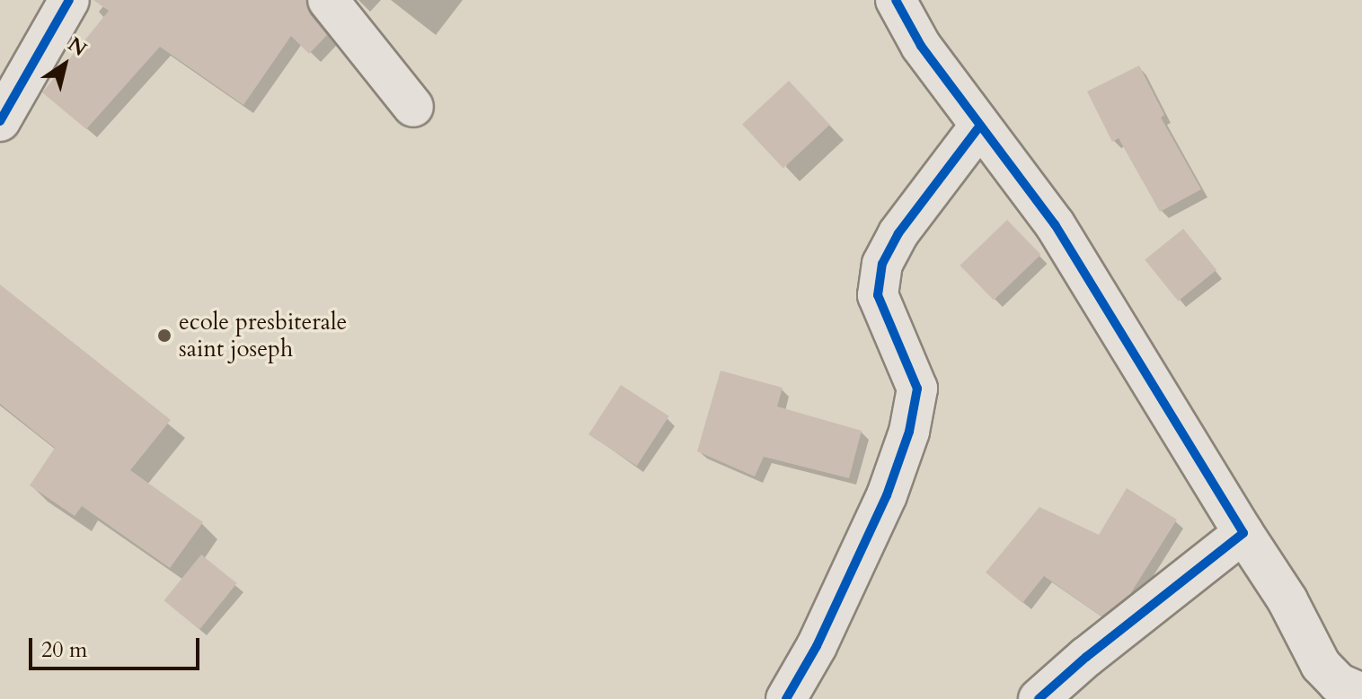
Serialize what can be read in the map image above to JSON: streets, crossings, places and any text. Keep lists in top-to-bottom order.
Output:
{
  "places": ["ecole presbiterale saint joseph"],
  "scale_bar": "20 m",
  "north": "top right"
}
